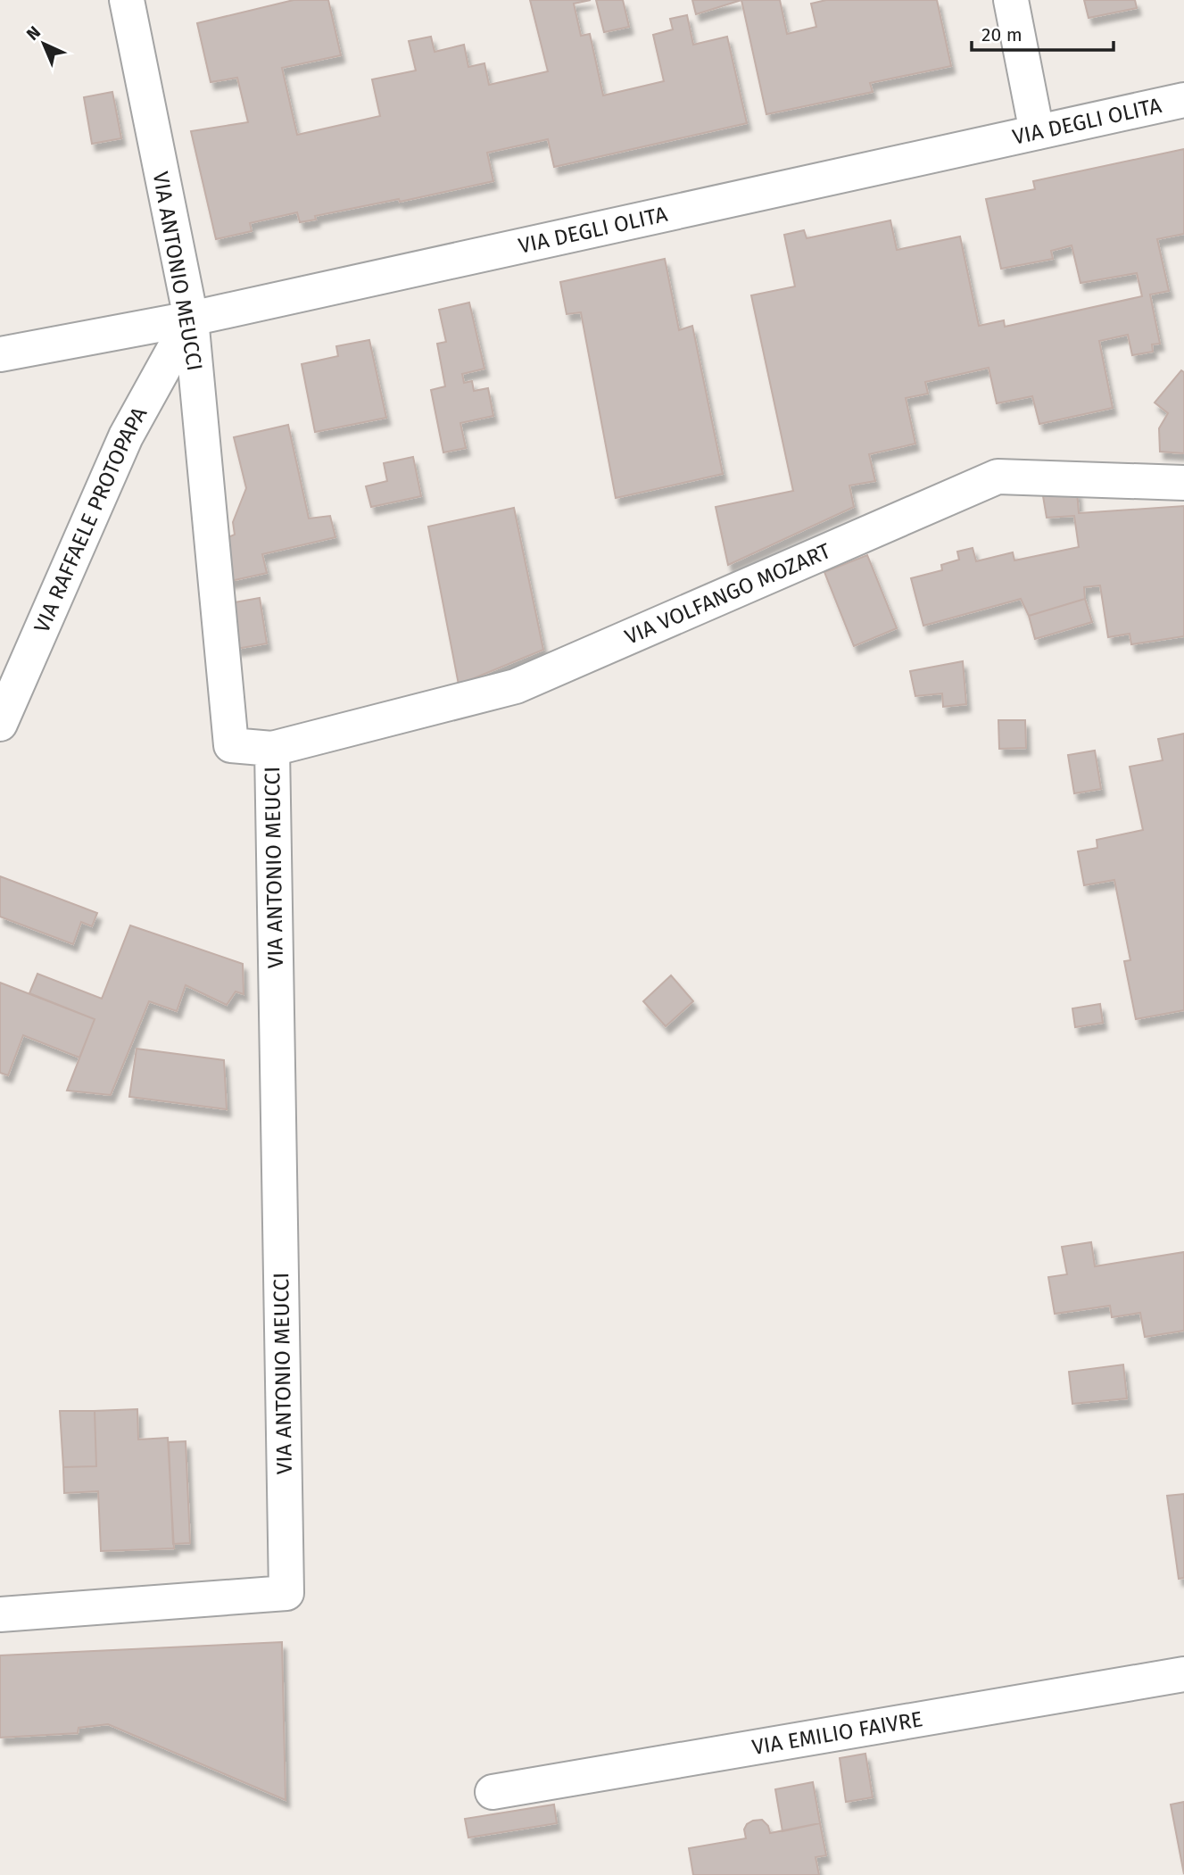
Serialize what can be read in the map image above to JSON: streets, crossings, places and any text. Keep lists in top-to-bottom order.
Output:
{
  "streets": {
    "street": [
      "VIA DEGLI OLITA",
      "VIA ANTONIO MEUCCI",
      "VIA RAFFAELE PROTOPAPA",
      "VIA VOLFANGO MOZART",
      "VIA EMILIO FAIVRE"
    ]
  },
  "crossings": [
    ["VIA DEGLI OLITA", "VIA ANTONIO MEUCCI"],
    ["VIA DEGLI OLITA", "VIA RAFFAELE PROTOPAPA"],
    ["VIA ANTONIO MEUCCI", "VIA RAFFAELE PROTOPAPA"],
    ["VIA ANTONIO MEUCCI", "VIA VOLFANGO MOZART"]
  ],
  "scale_bar": "20 m",
  "north": "top left"
}
